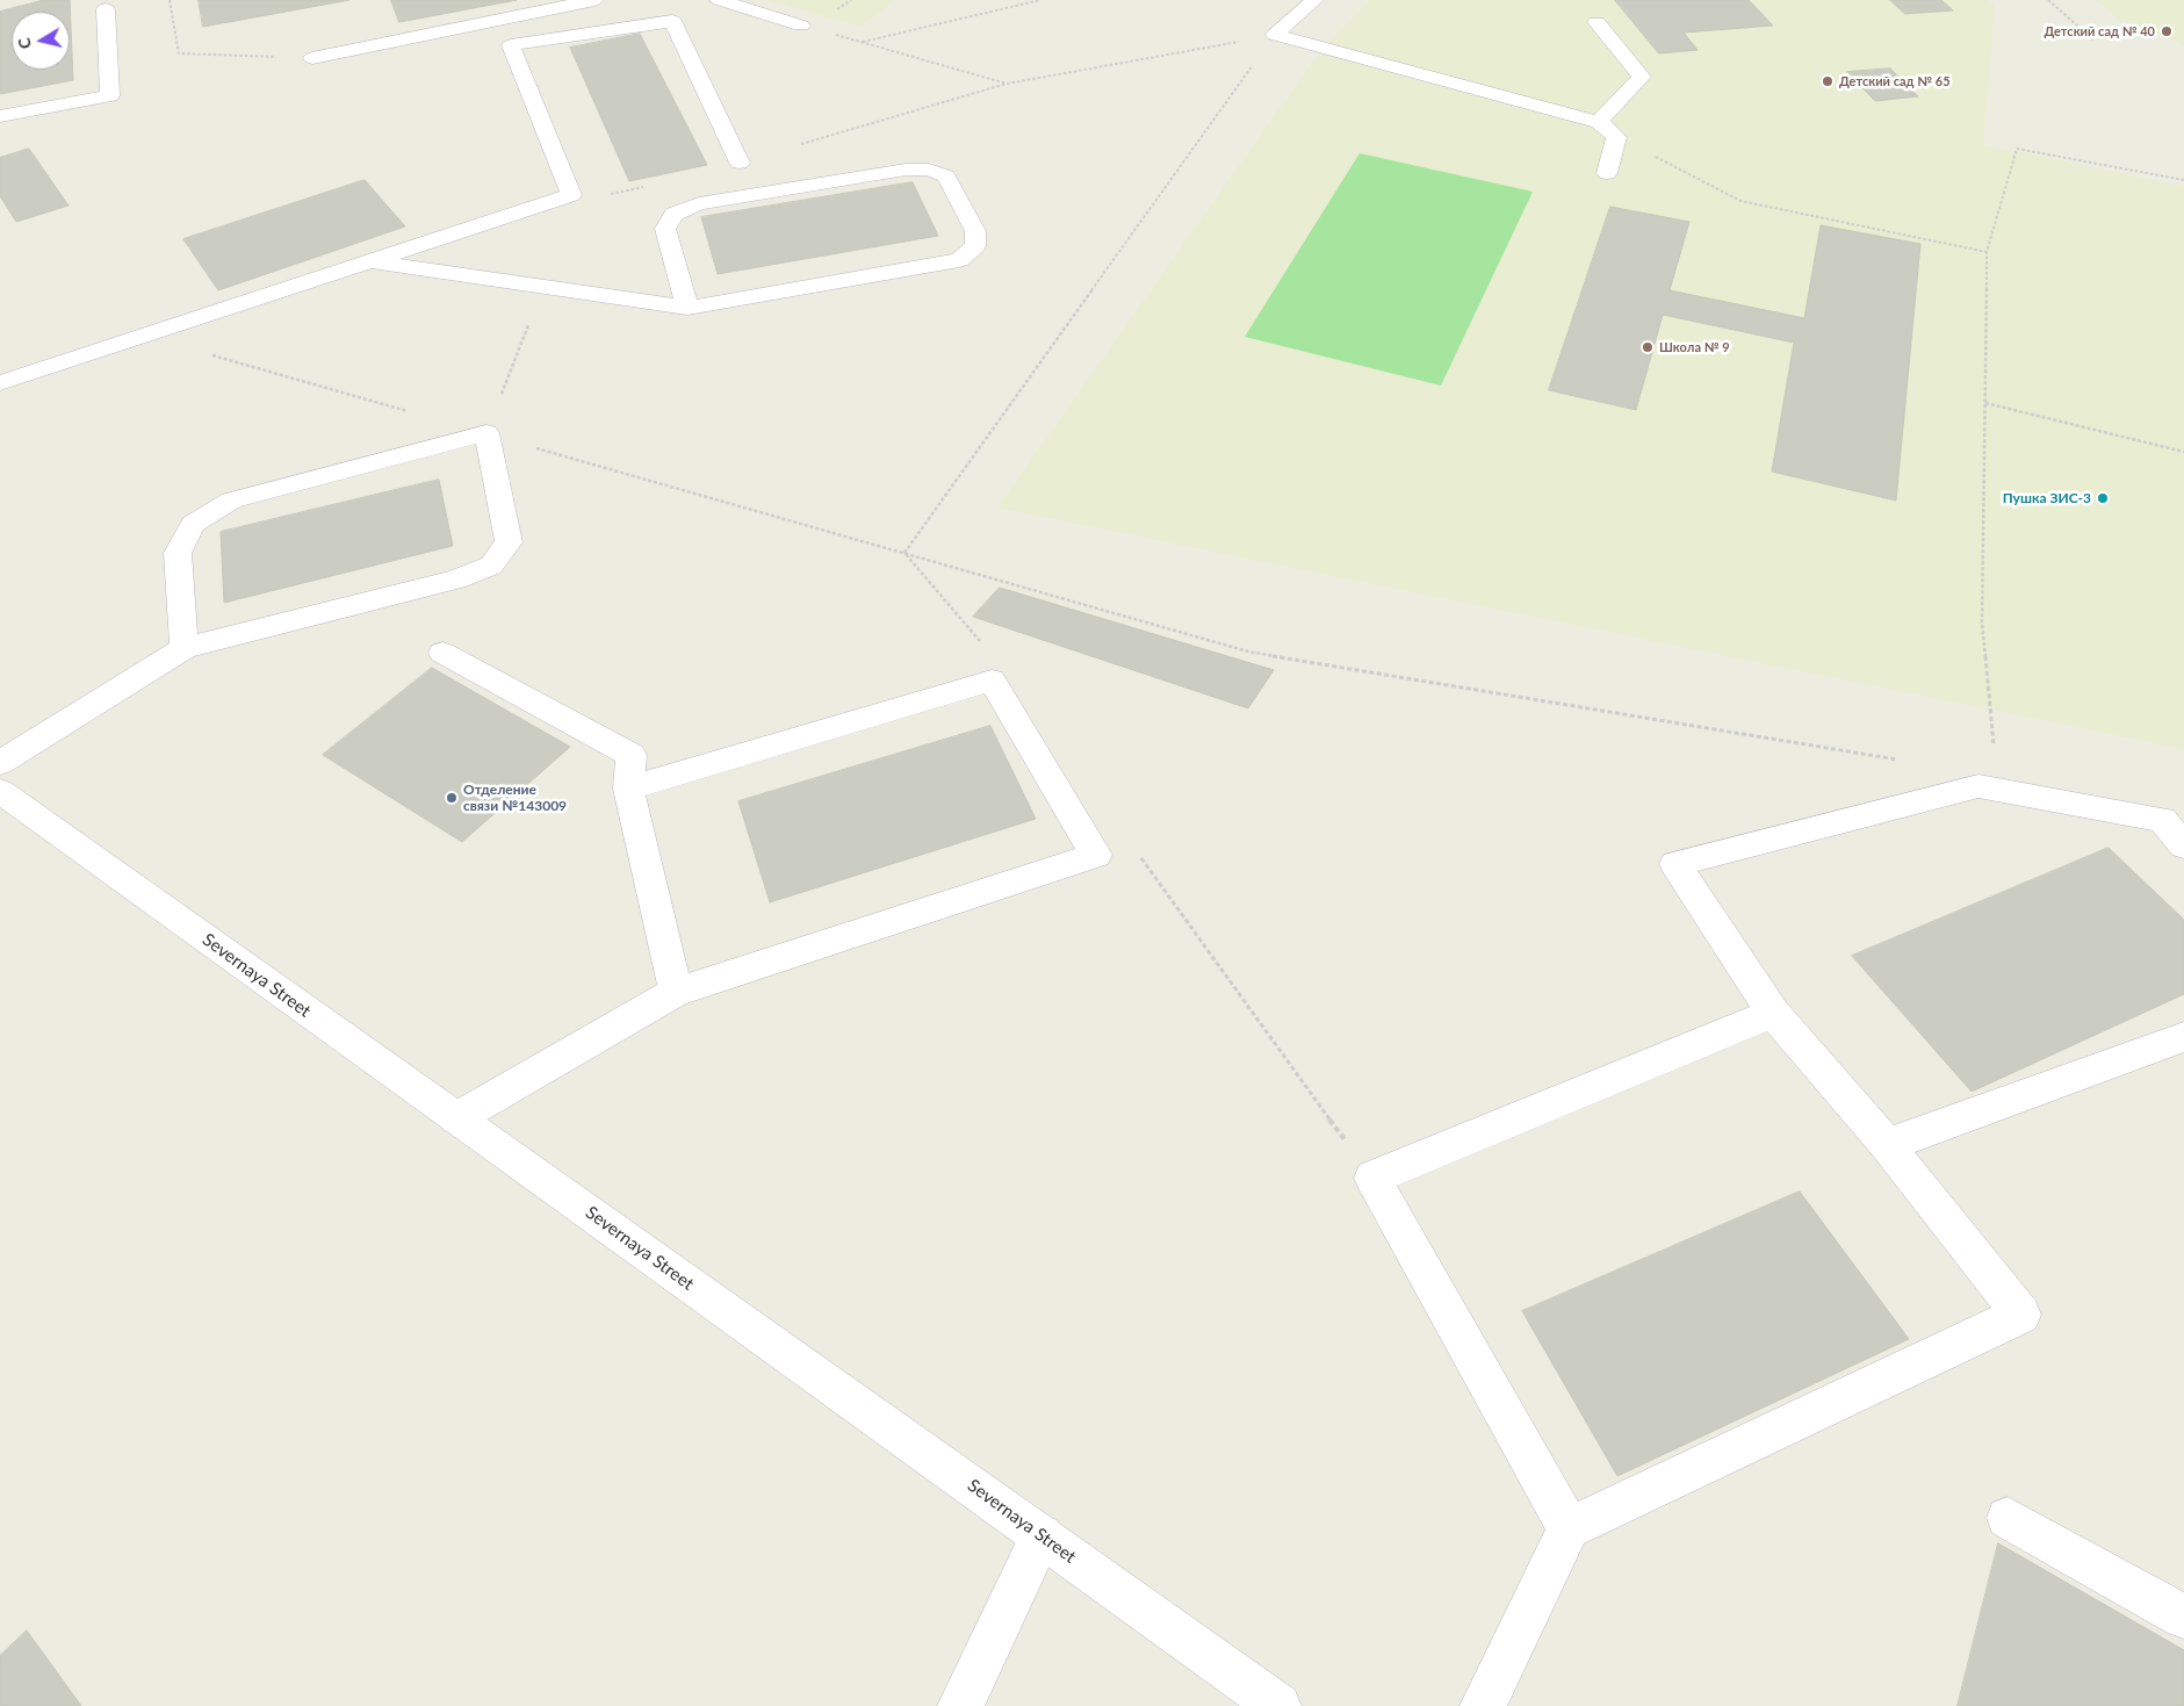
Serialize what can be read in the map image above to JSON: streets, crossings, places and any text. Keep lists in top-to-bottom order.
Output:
{
  "streets": {
    "street": ["Severnaya Street"]
  },
  "places": [
    "Детский сад № 40",
    "Детский сад № 65",
    "Школа № 9",
    "Пушка ЗИС-3",
    "Отделение связи №143009"
  ],
  "north": "left"
}
